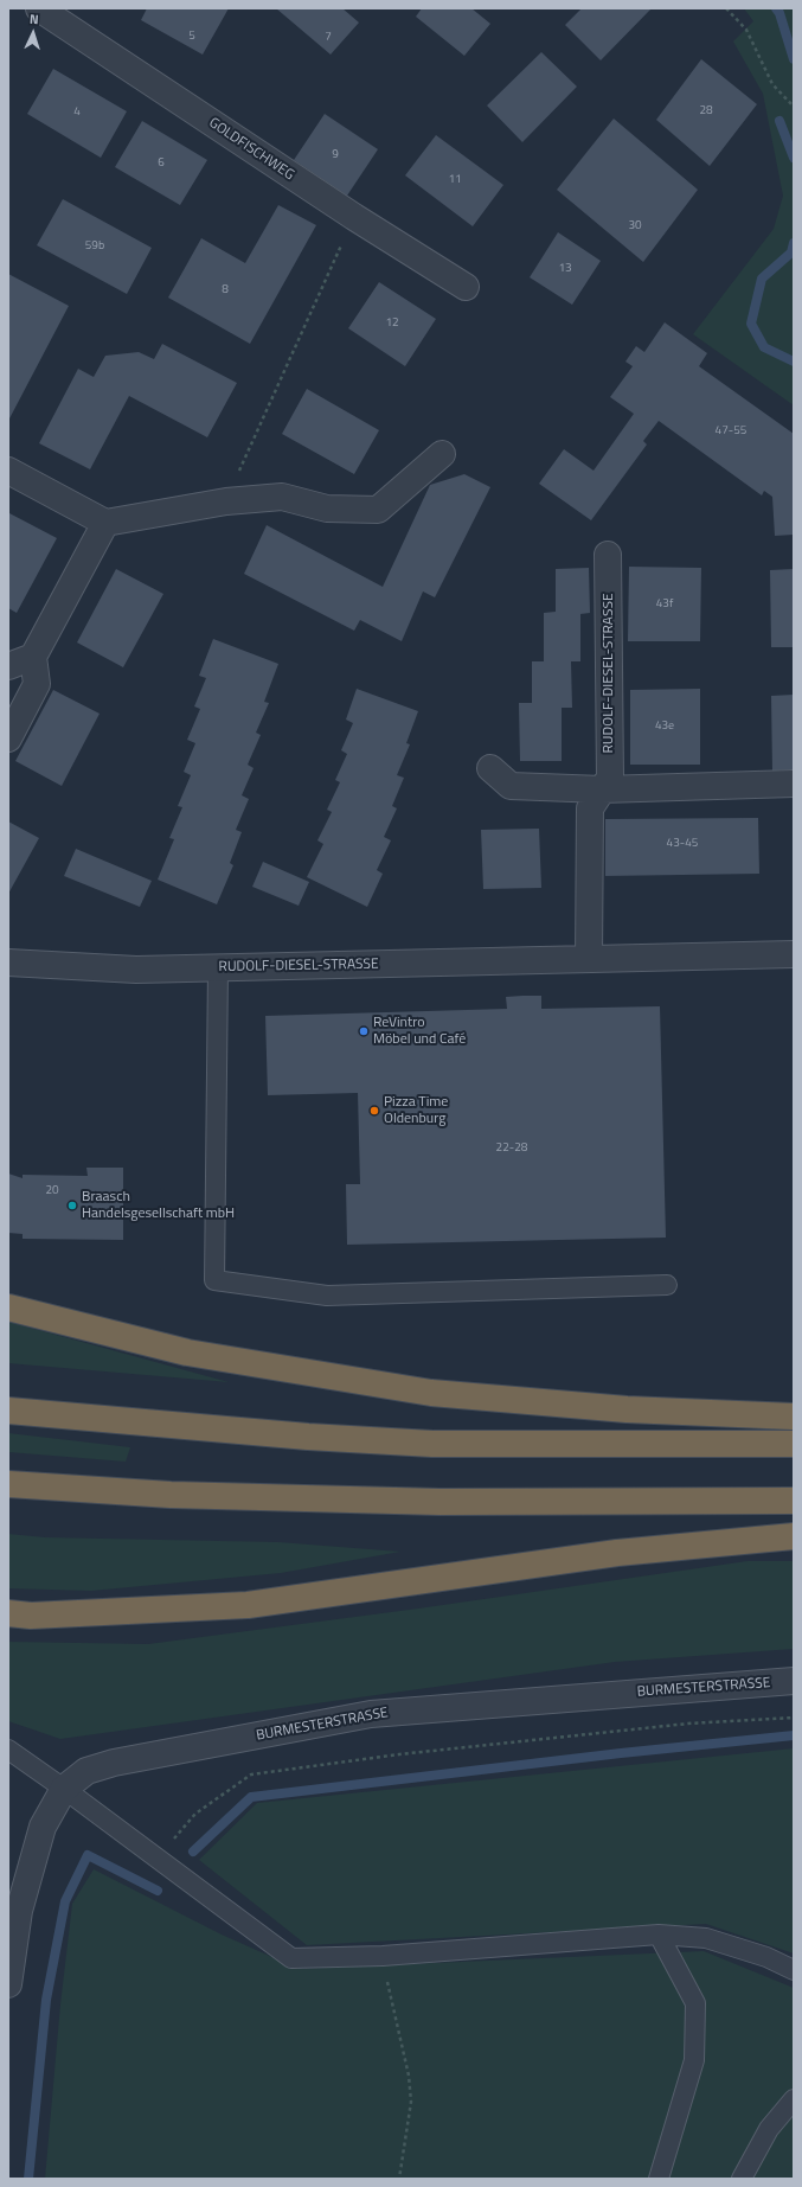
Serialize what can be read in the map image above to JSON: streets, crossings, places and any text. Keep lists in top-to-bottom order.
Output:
{
  "streets": {
    "street": ["GOLDFISCHWEG", "RUDOLF-DIESEL-STRASSE", "BURMESTERSTRASSE"]
  },
  "places": ["ReVintro Möbel und Café", "Pizza Time Oldenburg", "Braasch Handelsgesellschaft mbH"],
  "house_numbers": [
    "5",
    "7",
    "28",
    "4",
    "9",
    "6",
    "11",
    "30",
    "59b",
    "13",
    "8",
    "12",
    "47-55",
    "43f",
    "43e",
    "43-45",
    "22-28",
    "20"
  ],
  "north": "top"
}
